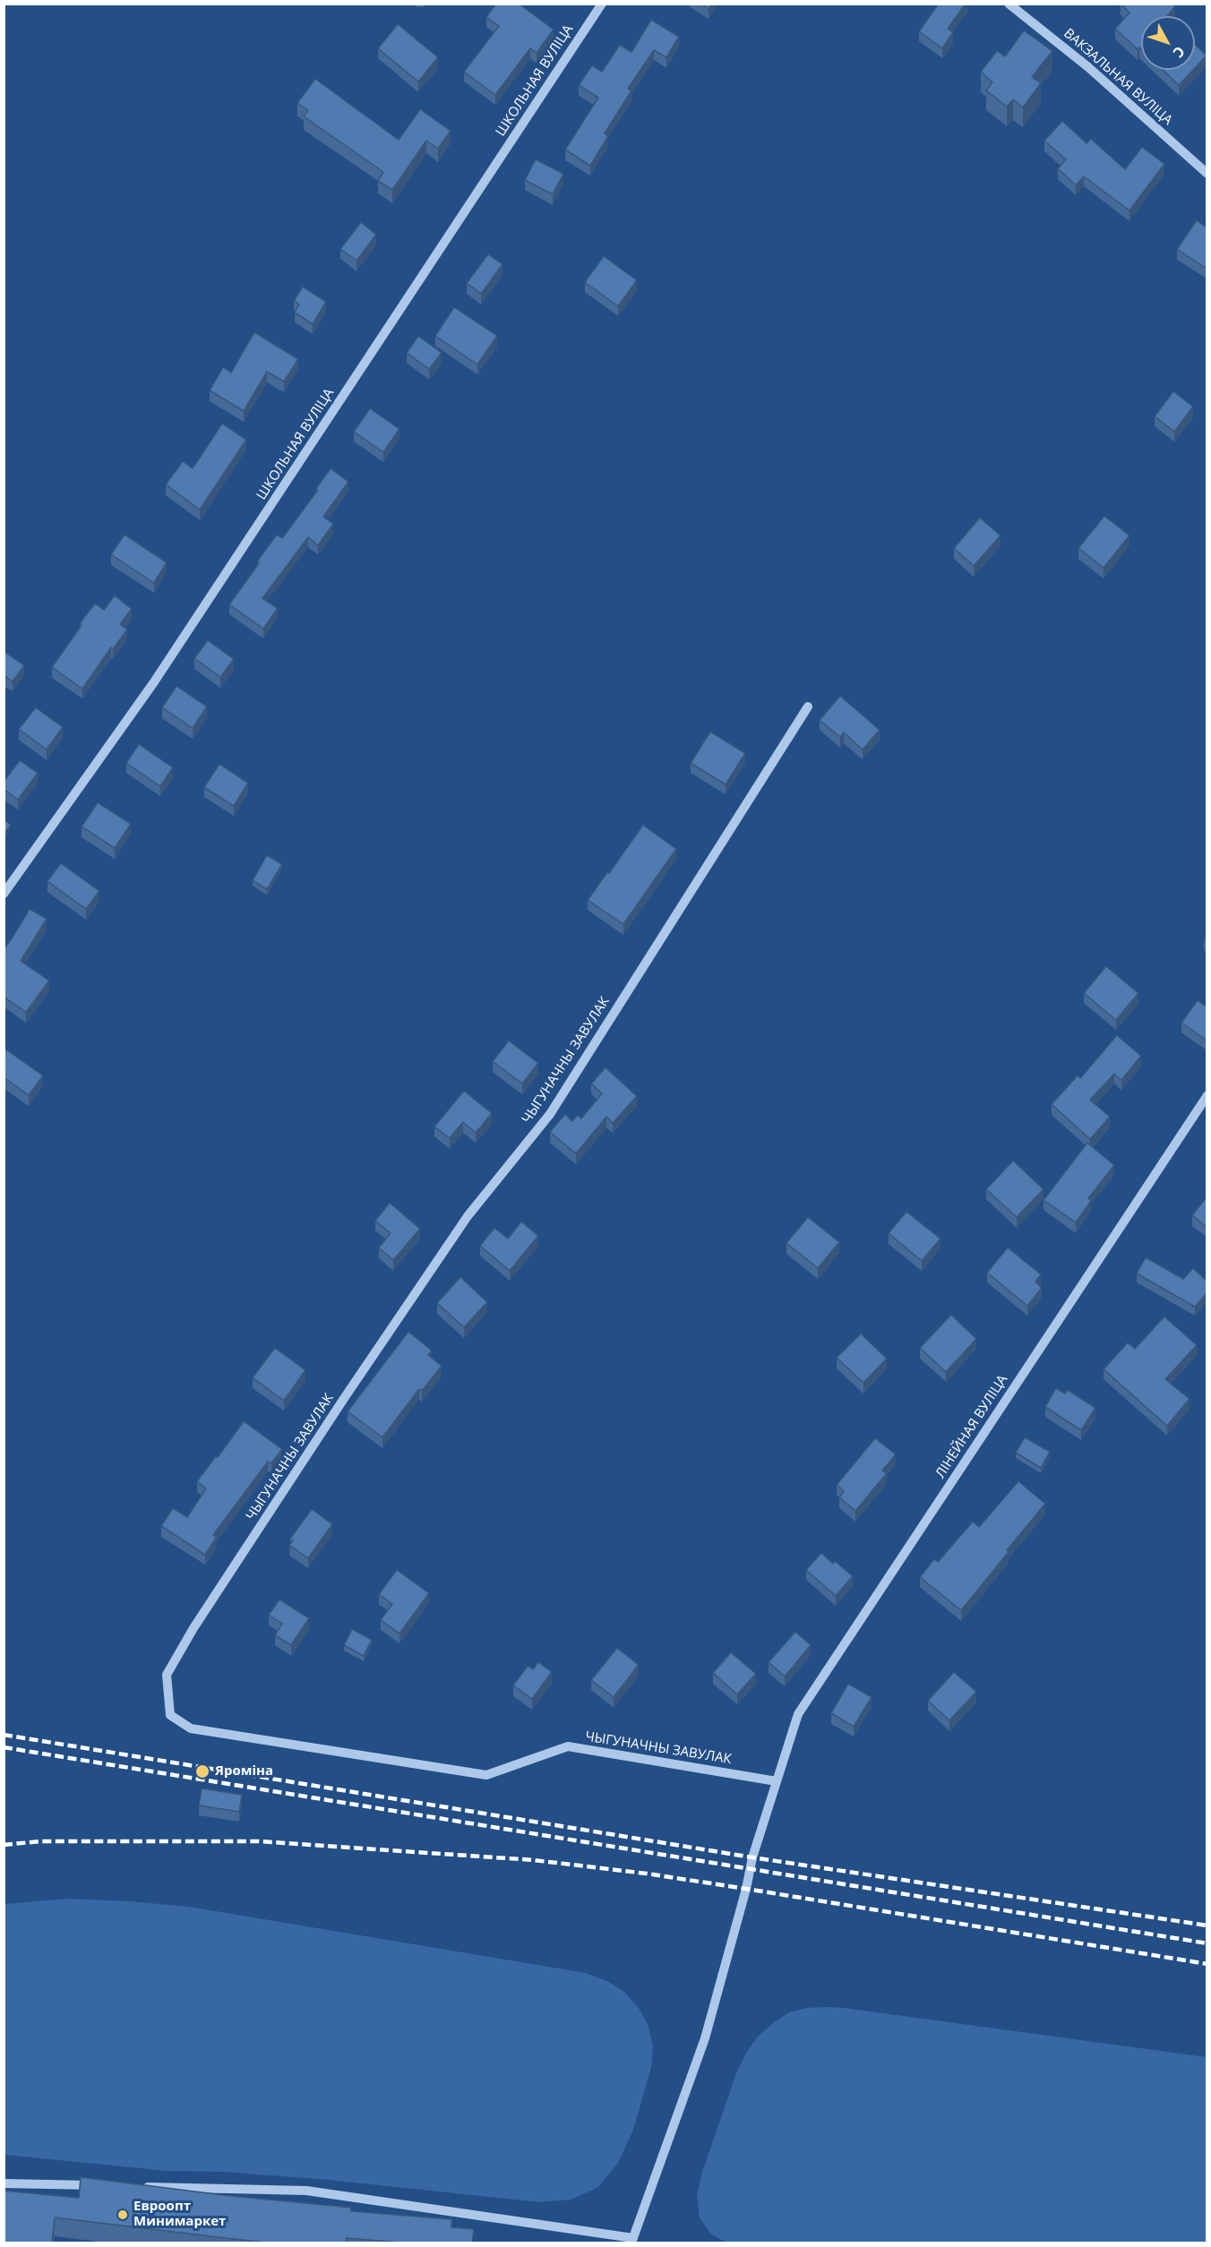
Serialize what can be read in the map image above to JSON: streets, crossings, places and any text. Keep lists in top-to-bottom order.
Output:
{
  "streets": {
    "street": [
      "ВАКЗАЛЬНАЯ ВУЛІЦА",
      "ШКОЛЬНАЯ ВУЛІЦА",
      "ЧЫГУНАЧНЫ ЗАВУЛАК",
      "ЛІНЕЙНАЯ ВУЛІЦА"
    ]
  },
  "crossings": [
    ["ЧЫГУНАЧНЫ ЗАВУЛАК", "ЛІНЕЙНАЯ ВУЛІЦА"]
  ],
  "places": ["Яроміна", "Евроопт Минимаркет"],
  "north": "bottom right"
}
